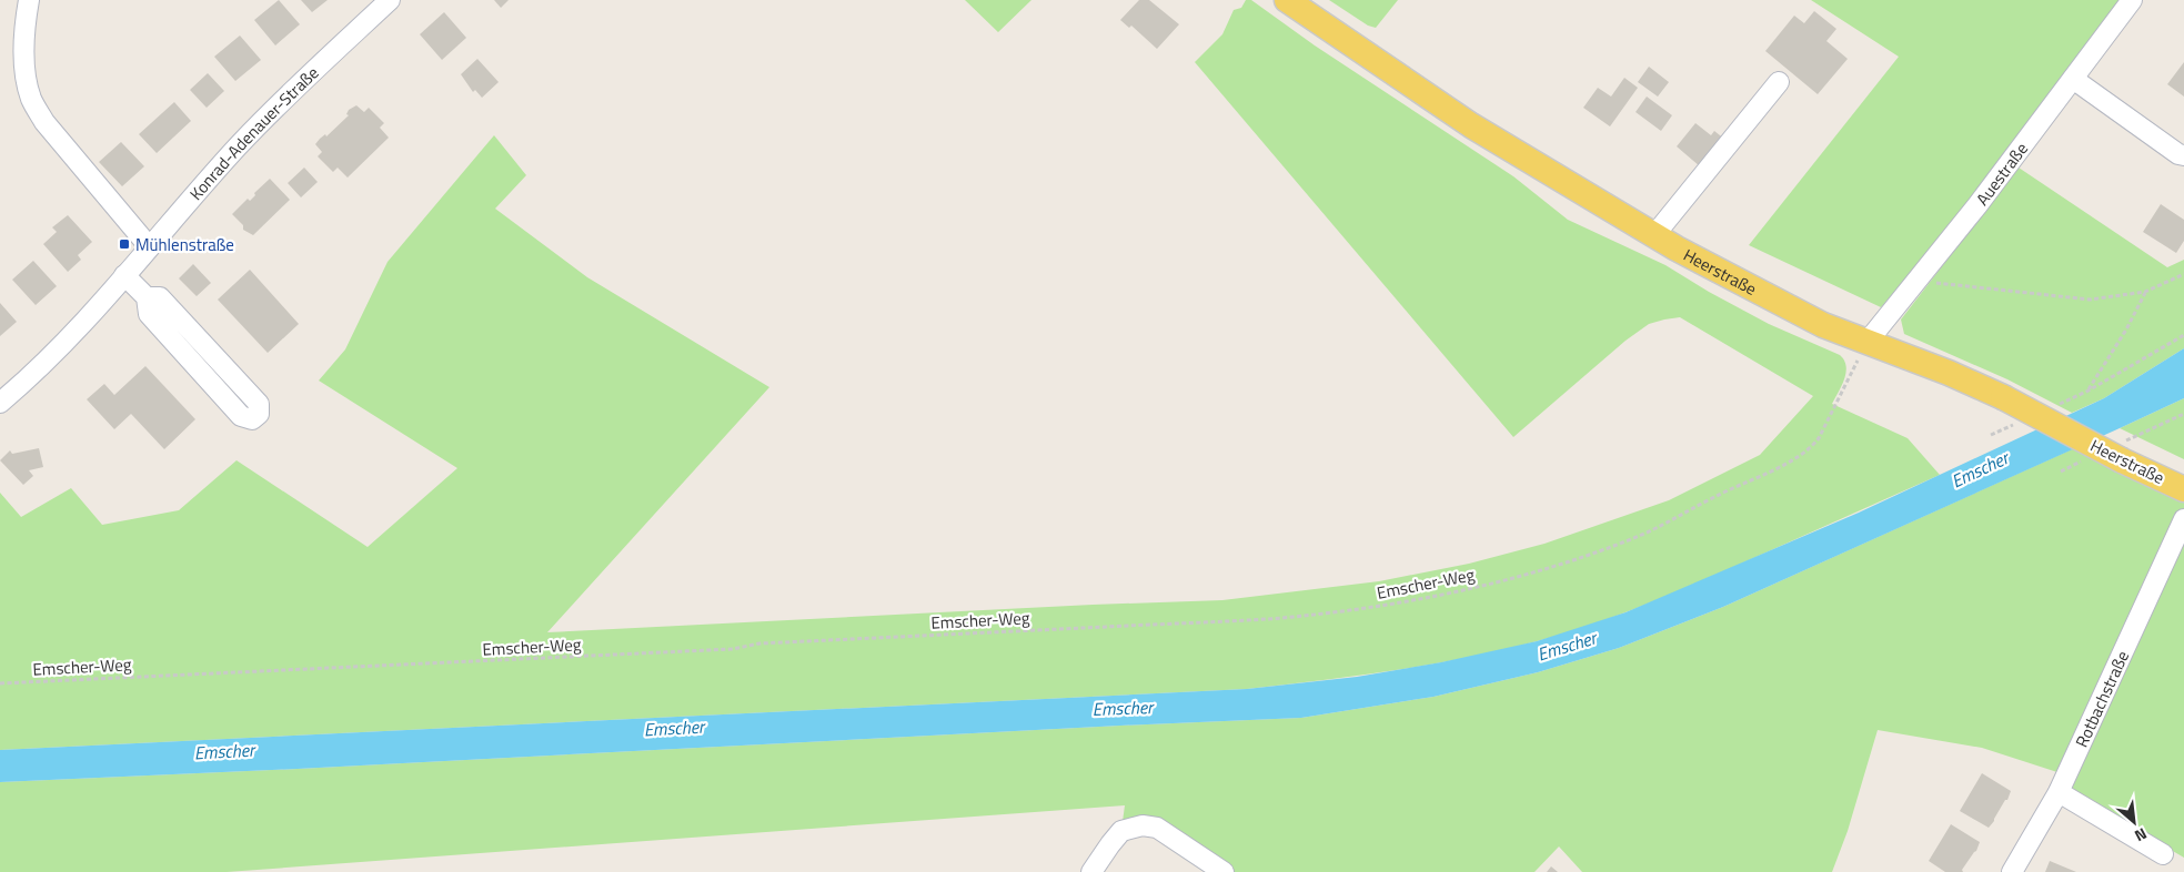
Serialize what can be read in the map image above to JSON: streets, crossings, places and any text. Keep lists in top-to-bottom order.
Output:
{
  "streets": {
    "main road": ["Heerstraße"],
    "street": ["Konrad-Adenauer-Straße", "Auestraße", "Rotbachstraße"],
    "path": ["Emscher-Weg"]
  },
  "crossings": [
    ["Auestraße", "Heerstraße"],
    ["Auestraße", "Emscher-Weg"],
    ["Heerstraße", "Emscher-Weg"]
  ],
  "water": ["Emscher"],
  "places": {
    "transit": ["Mühlenstraße"]
  },
  "north": "bottom right"
}
